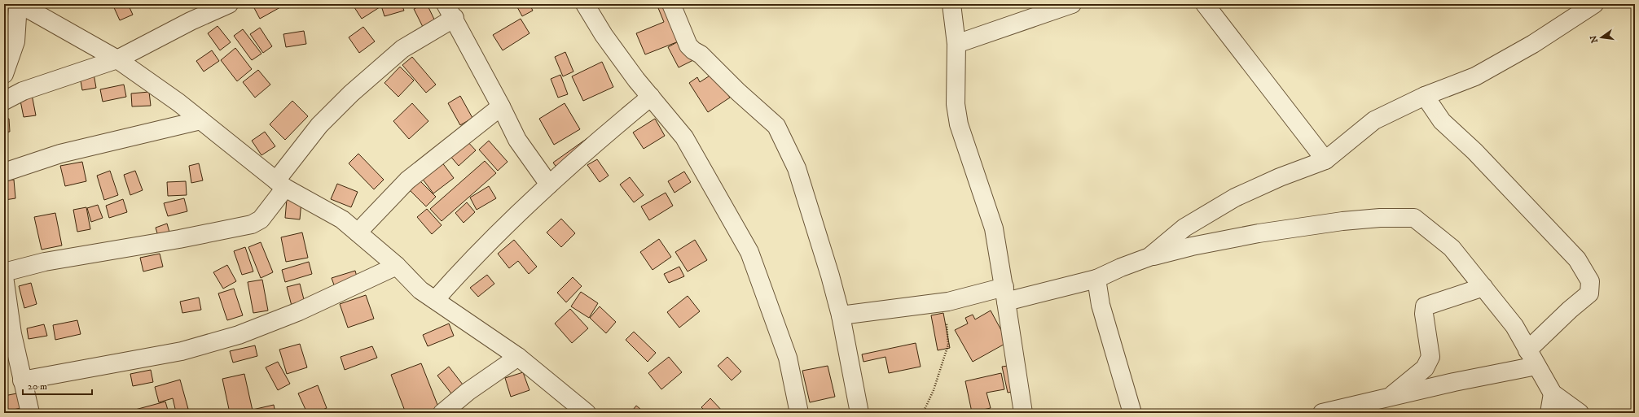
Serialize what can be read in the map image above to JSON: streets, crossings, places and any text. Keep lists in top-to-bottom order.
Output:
{
  "scale_bar": "20 m",
  "north": "left"
}
